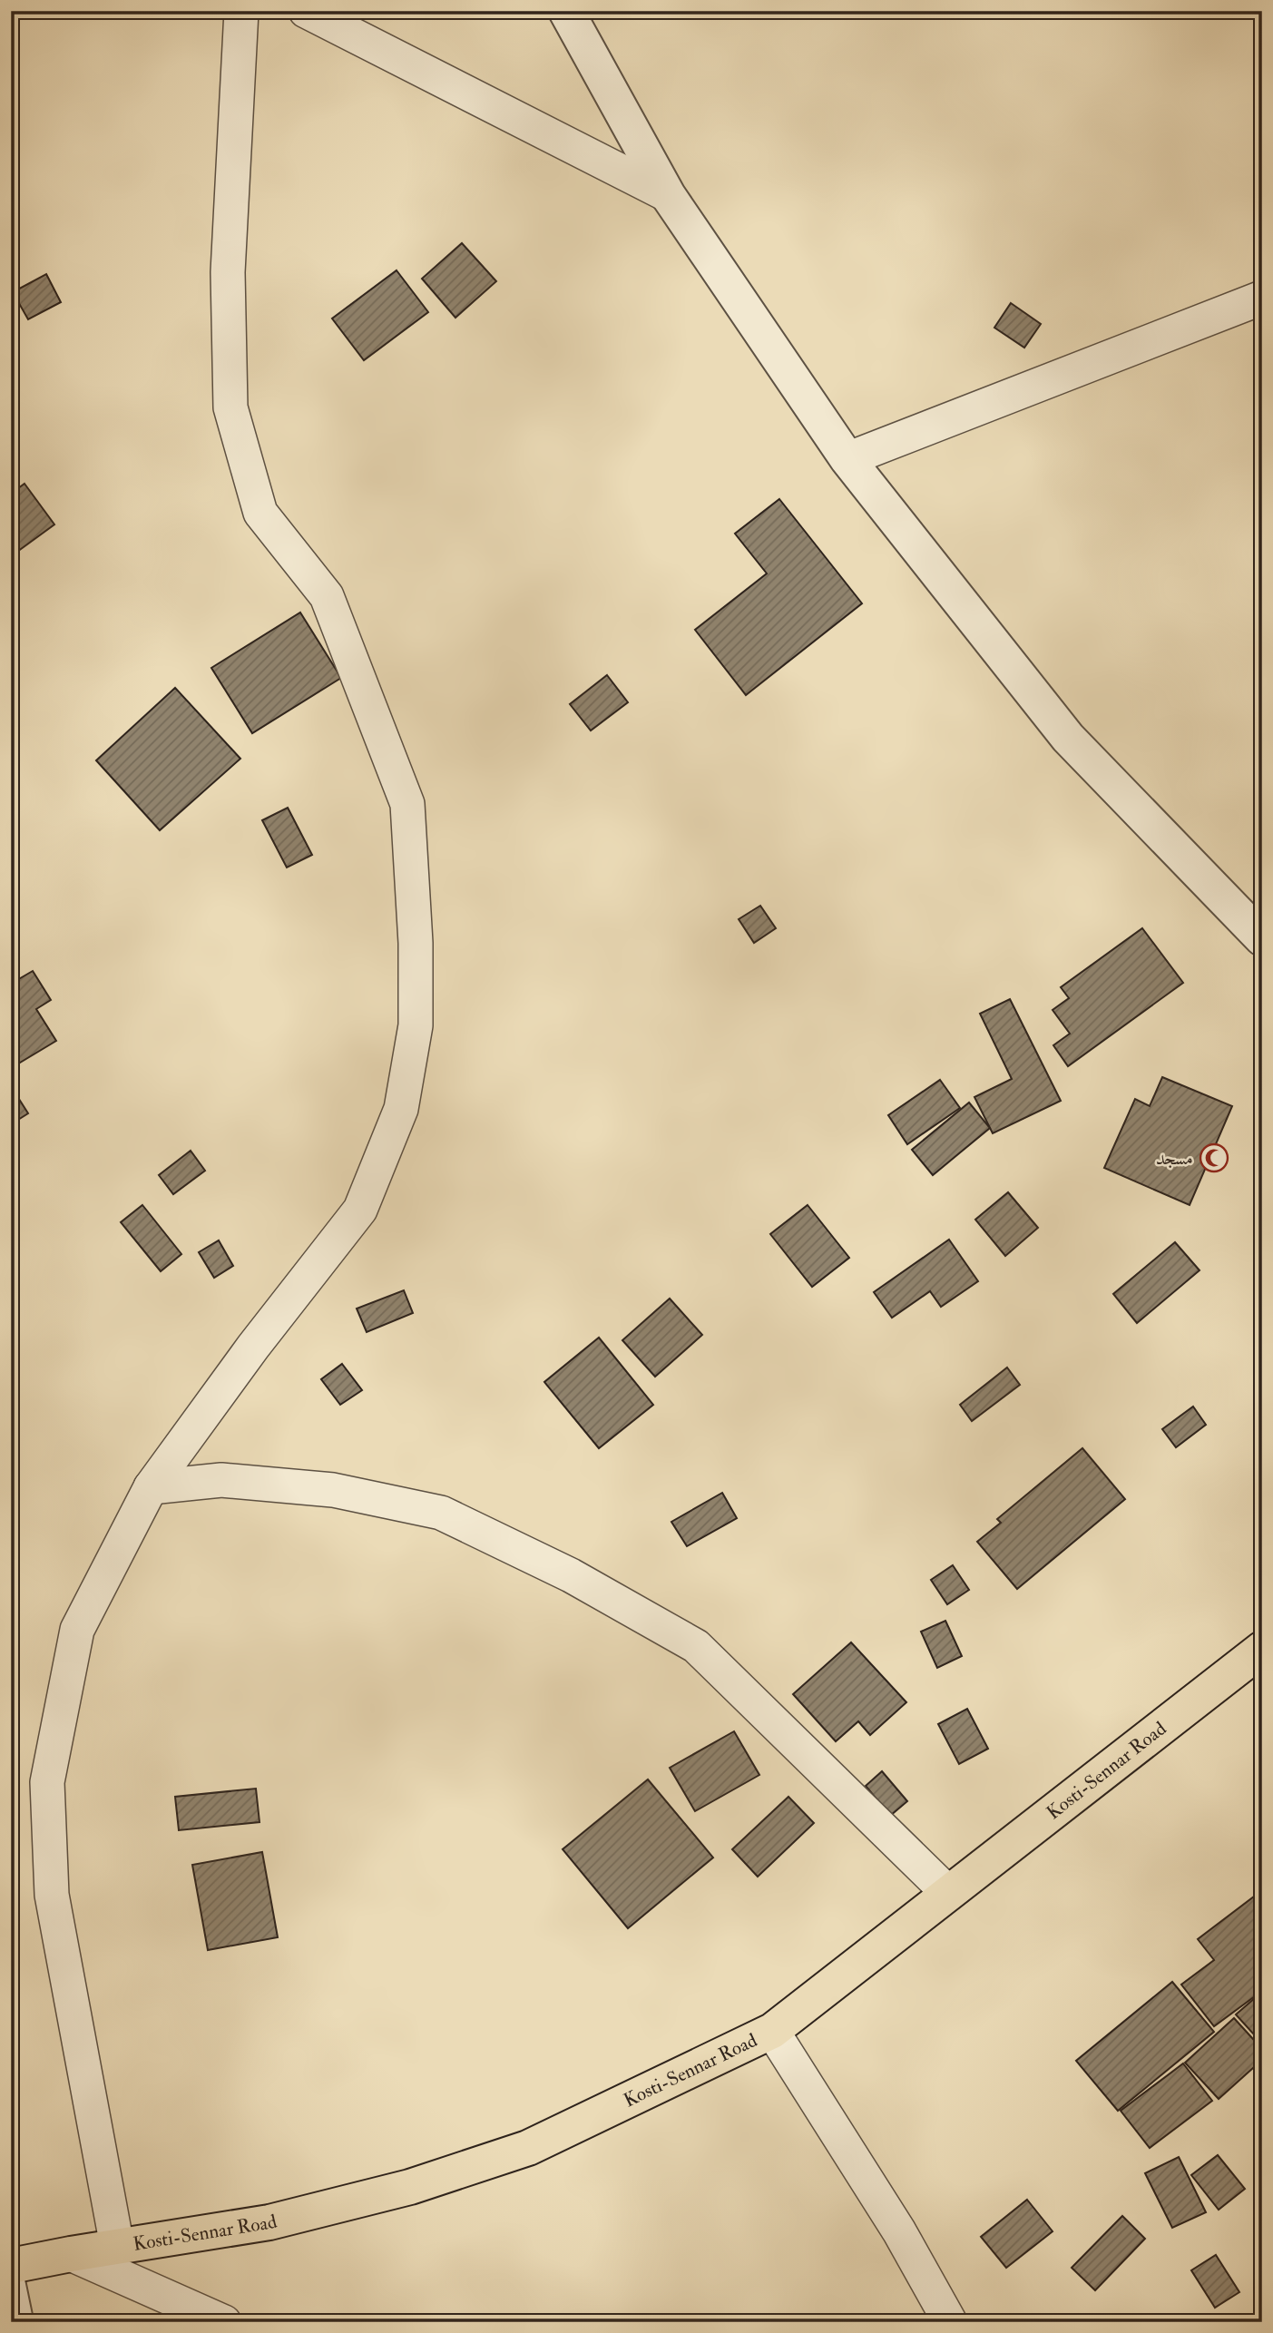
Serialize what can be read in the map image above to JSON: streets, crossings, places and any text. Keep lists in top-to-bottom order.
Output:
{
  "streets": {
    "highway": ["Kosti-Sennar Road"]
  },
  "places": {
    "mosque": ["مسجد"]
  }
}
